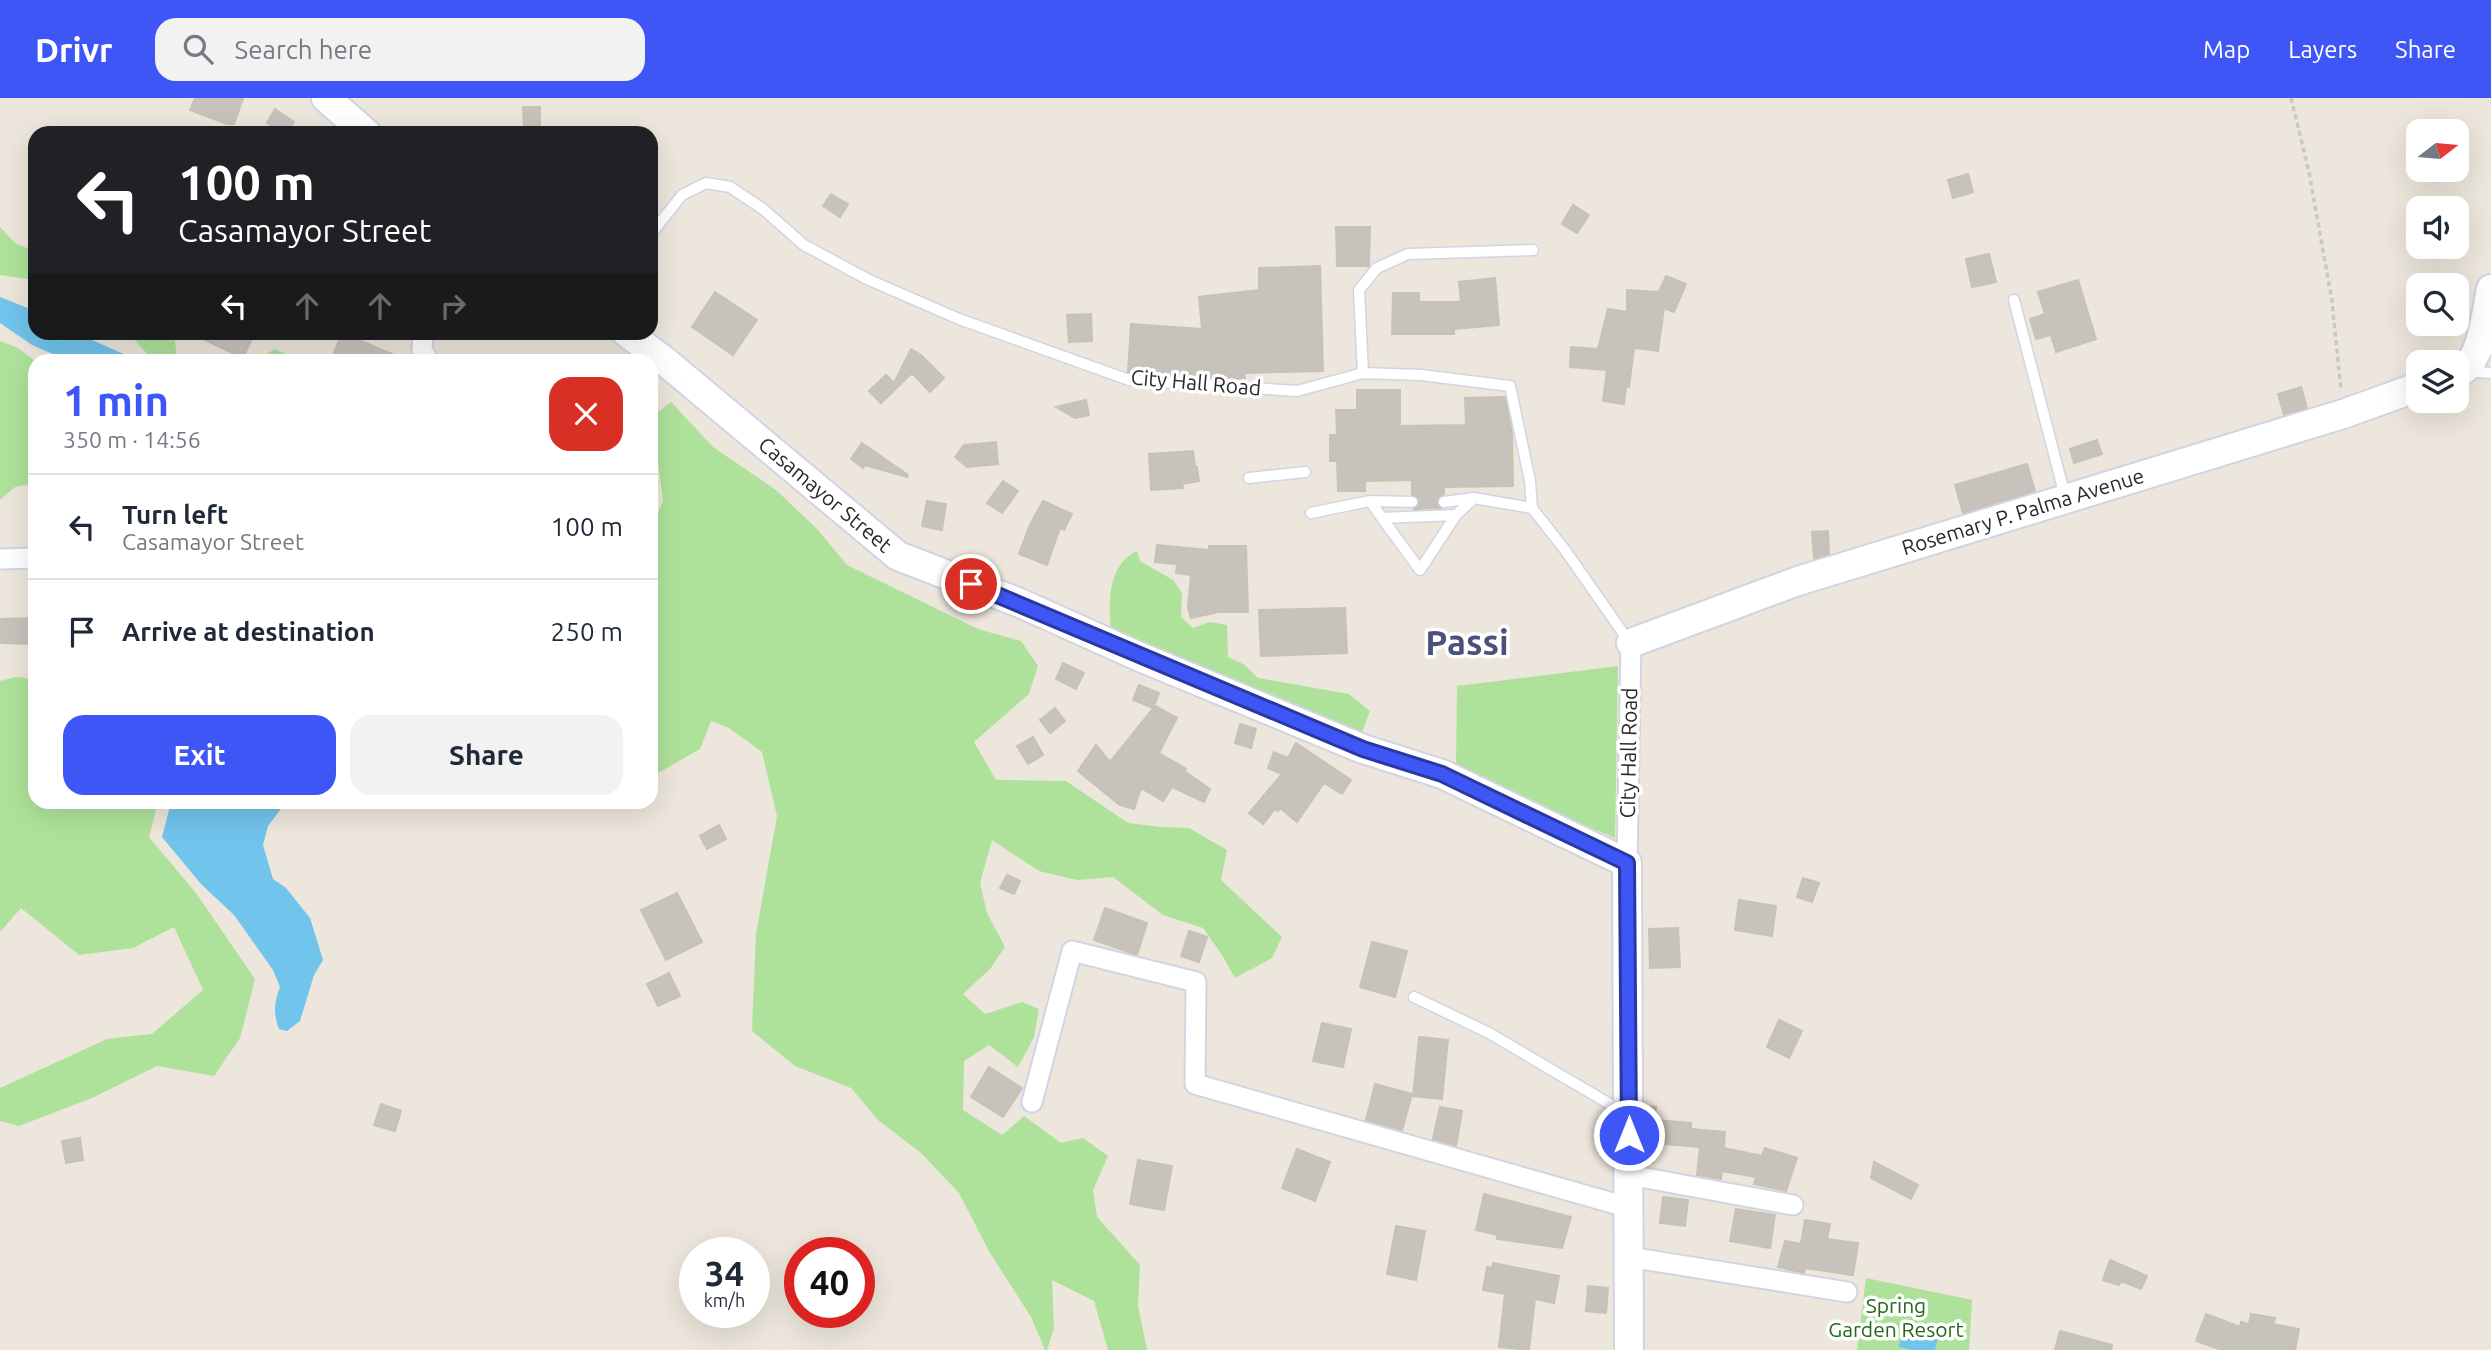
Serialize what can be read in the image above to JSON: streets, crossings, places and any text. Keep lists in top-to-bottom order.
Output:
{
  "streets": {
    "street": ["City Hall Road", "Casamayor Street", "Rosemary P. Palma Avenue"]
  },
  "crossings": [
    ["City Hall Road", "Casamayor Street"],
    ["City Hall Road", "Rosemary P. Palma Avenue"]
  ],
  "districts": ["Passi"],
  "parks": ["Spring Garden Resort"],
  "north": "right",
  "page": {
    "header": "Drivr",
    "search": "Search here",
    "nav": ["Map", "Layers", "Share"],
    "turn": ["100 m", "Casamayor Street"],
    "heading": ["1 min", "350 m · 14:56"],
    "list": [
      {
        "name": "Turn left",
        "note": "Casamayor Street",
        "value": "100 m"
      },
      {
        "name": "Arrive at destination",
        "value": "250 m"
      }
    ],
    "buttons": ["Exit", "Share"],
    "speed": "34 km/h",
    "limit": "40"
  }
}
